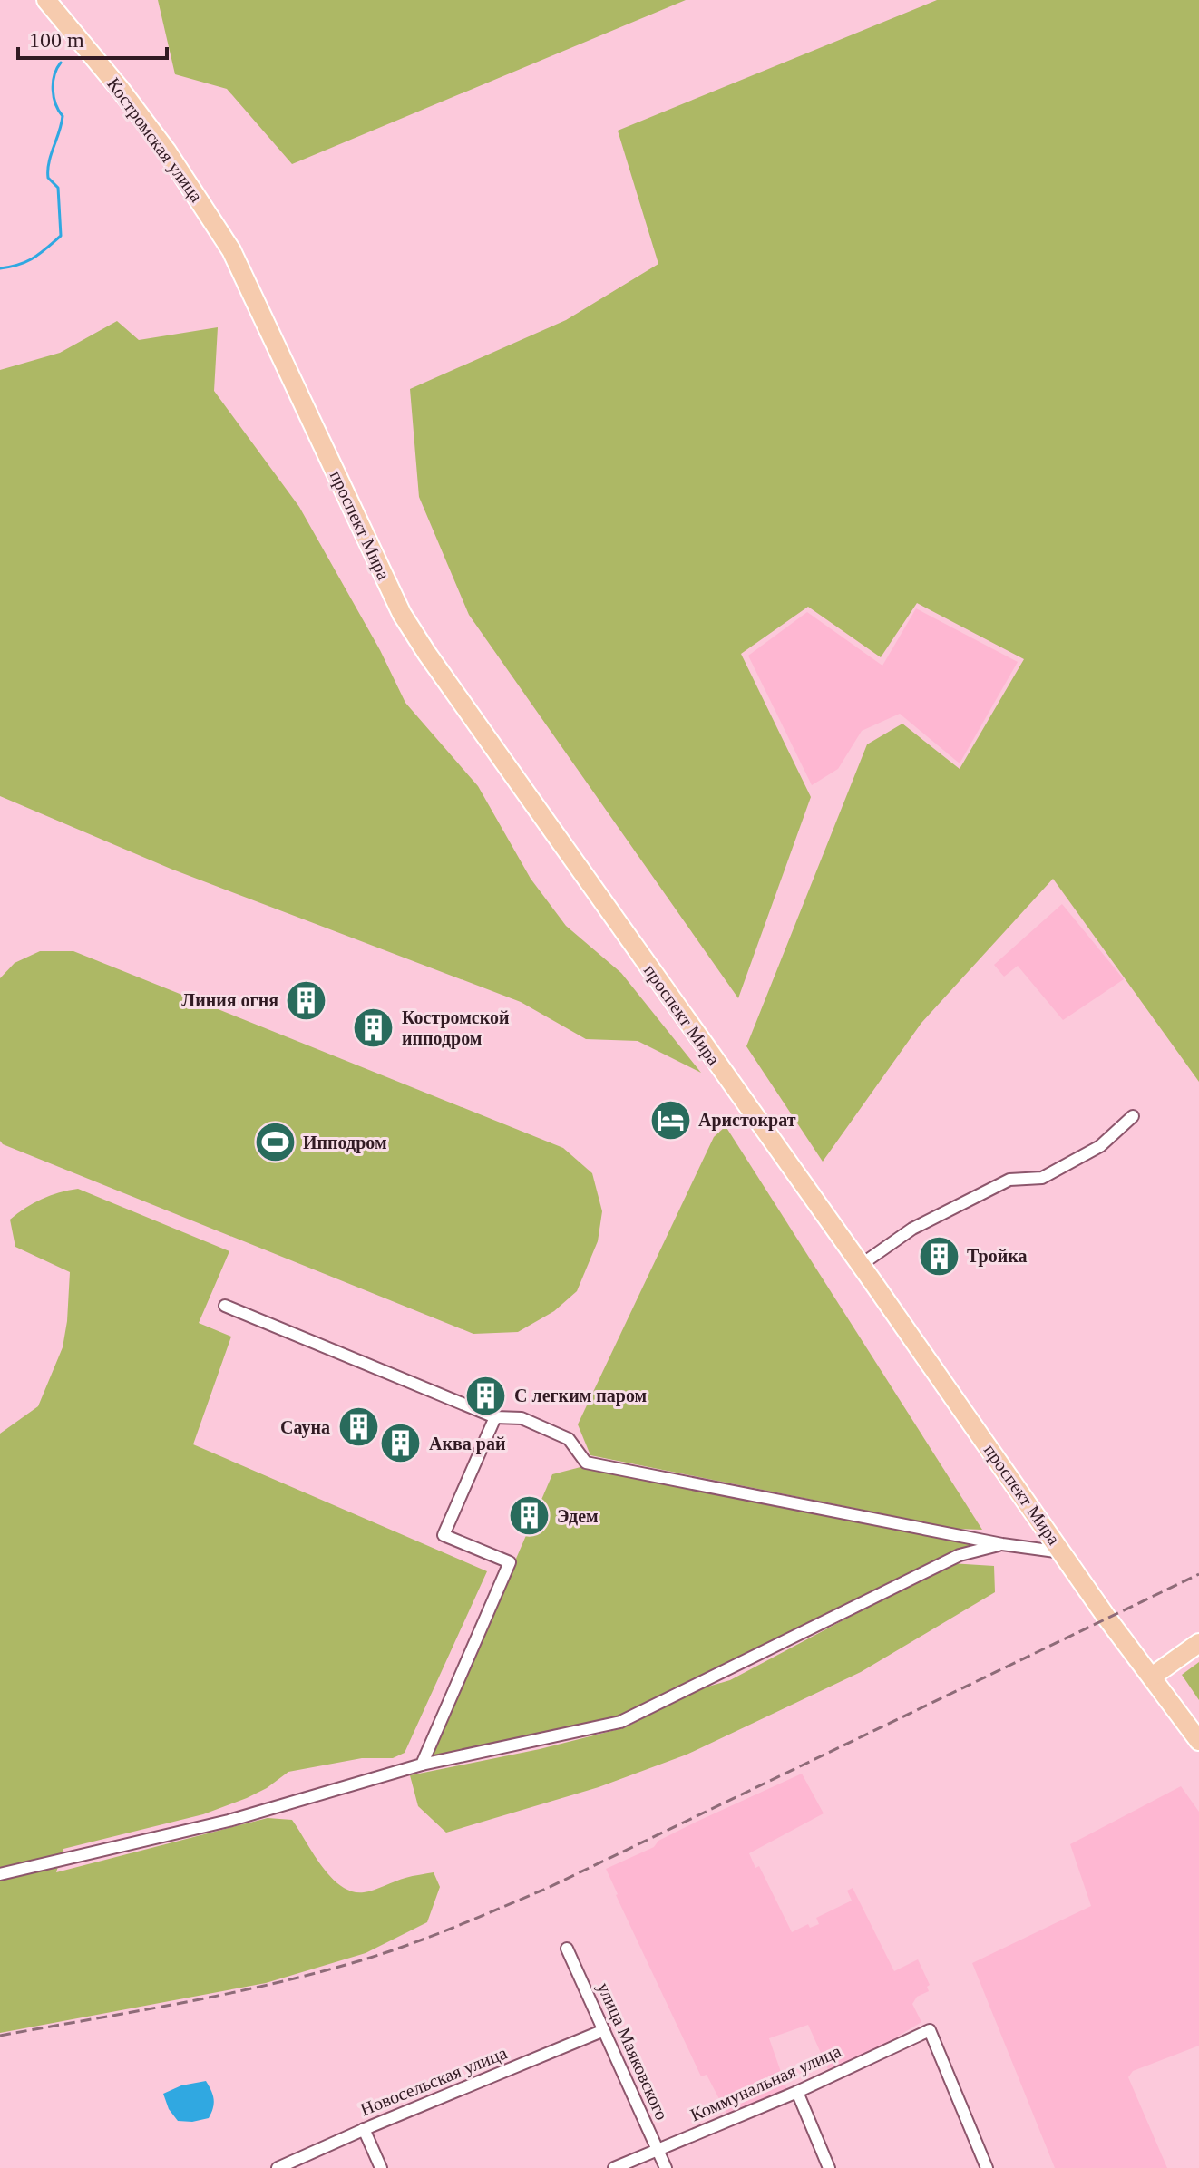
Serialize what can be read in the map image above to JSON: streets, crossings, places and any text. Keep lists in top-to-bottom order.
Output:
{
  "streets": {
    "main road": ["Костромская улица", "проспект Мира"],
    "street": ["улица Маяковского", "Новосельская улица", "Коммунальная улица"]
  },
  "crossings": [
    ["Костромская улица", "проспект Мира"],
    ["улица Маяковского", "Новосельская улица"],
    ["улица Маяковского", "Коммунальная улица"]
  ],
  "places": {
    "building": [
      "Линия огня",
      "Костромской ипподром",
      "Тройка",
      "С легким паром",
      "Сауна",
      "Аква рай",
      "Эдем"
    ],
    "hotel": ["Аристократ"],
    "sports": ["Ипподром"]
  },
  "scale_bar": "100 m"
}
